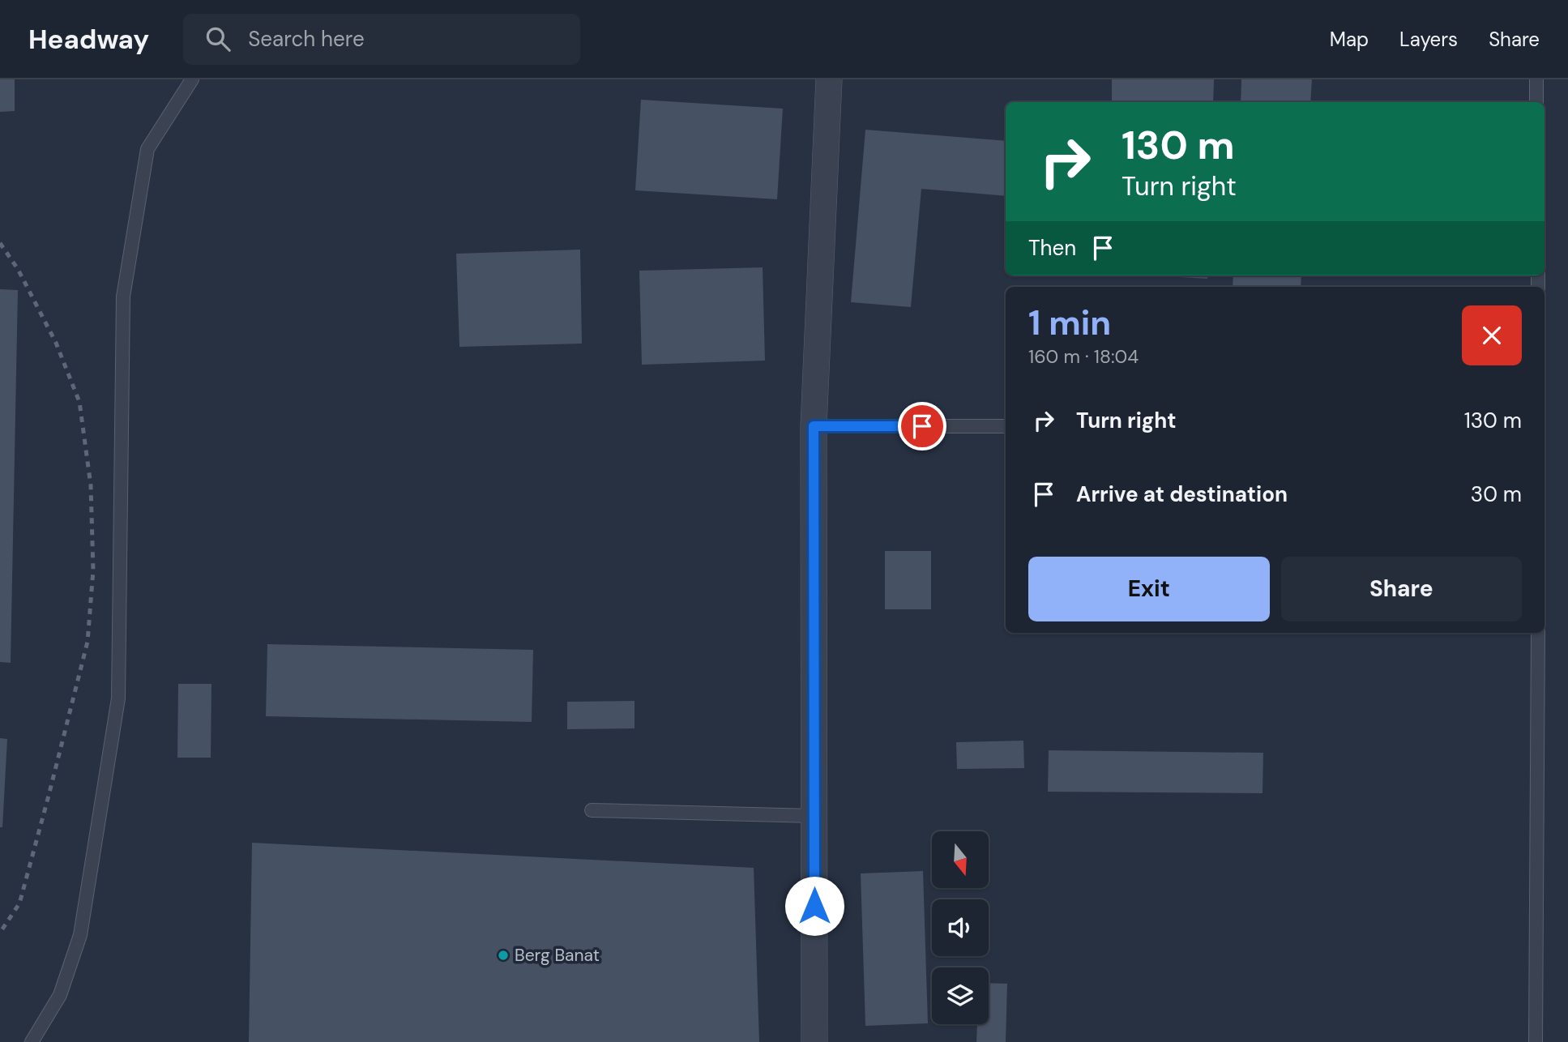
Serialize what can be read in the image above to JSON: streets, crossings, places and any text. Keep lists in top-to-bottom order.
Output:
{
  "places": ["Berg Banat"],
  "north": "bottom",
  "page": {
    "header": "Headway",
    "search": "Search here",
    "nav": ["Map", "Layers", "Share"],
    "turn": ["130 m", "Turn right"],
    "then": "Then",
    "heading": ["1 min", "160 m · 18:04"],
    "list": [
      {
        "name": "Turn right",
        "value": "130 m"
      },
      {
        "name": "Arrive at destination",
        "value": "30 m"
      }
    ],
    "buttons": ["Exit", "Share"]
  }
}
